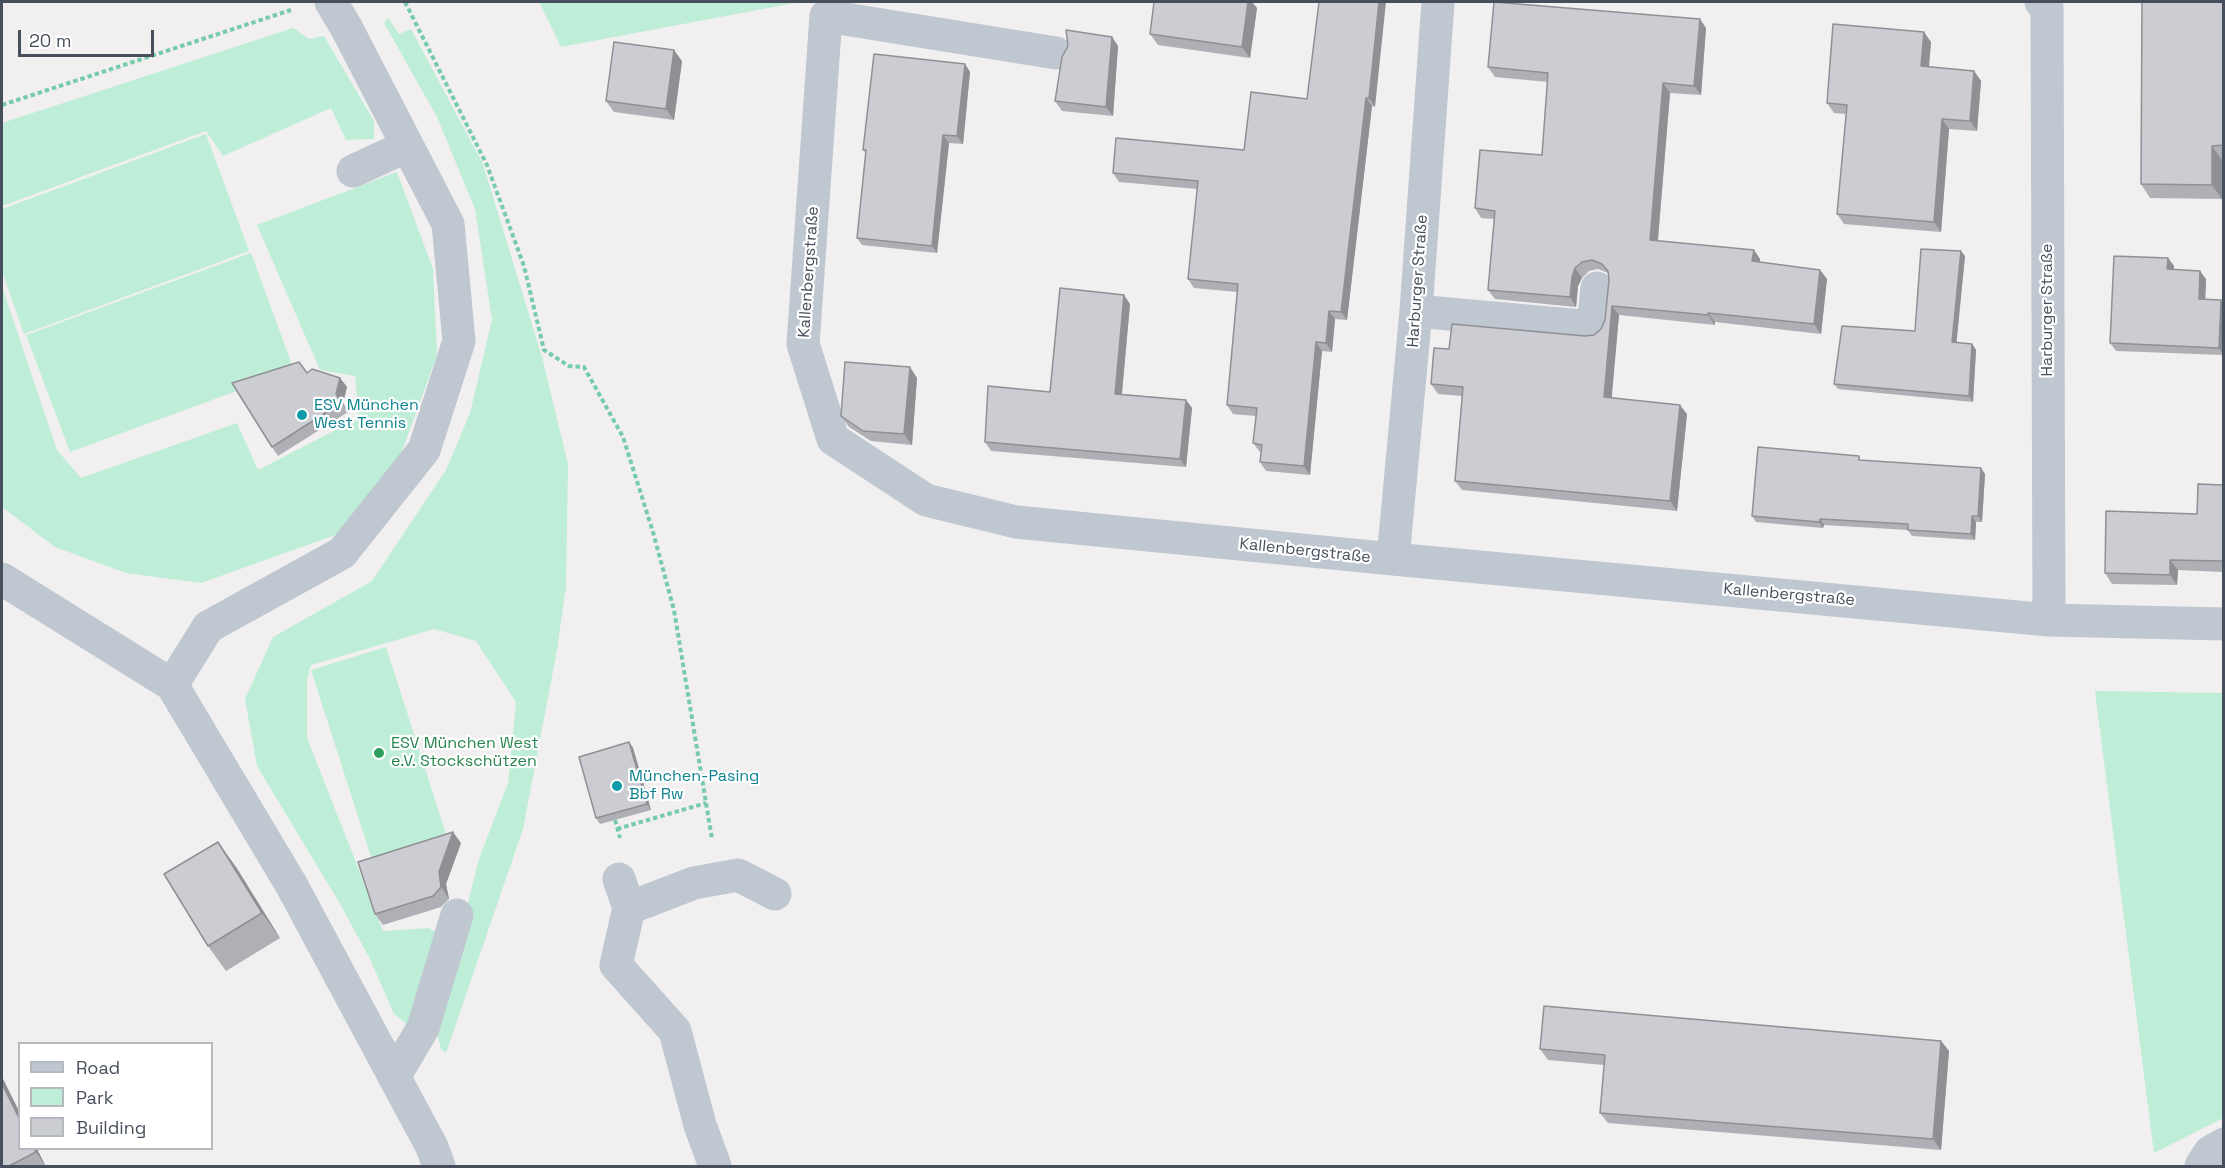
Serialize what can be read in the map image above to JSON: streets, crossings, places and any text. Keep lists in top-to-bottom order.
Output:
{
  "streets": {
    "street": ["Kallenbergstraße", "Harburger Straße"]
  },
  "crossings": [
    ["Kallenbergstraße", "Harburger Straße"]
  ],
  "places": ["ESV München West Tennis", "ESV München West e.V. Stockschützen", "München-Pasing Bbf Rw"],
  "legend": ["Road", "Park", "Building"],
  "scale_bar": "20 m"
}
